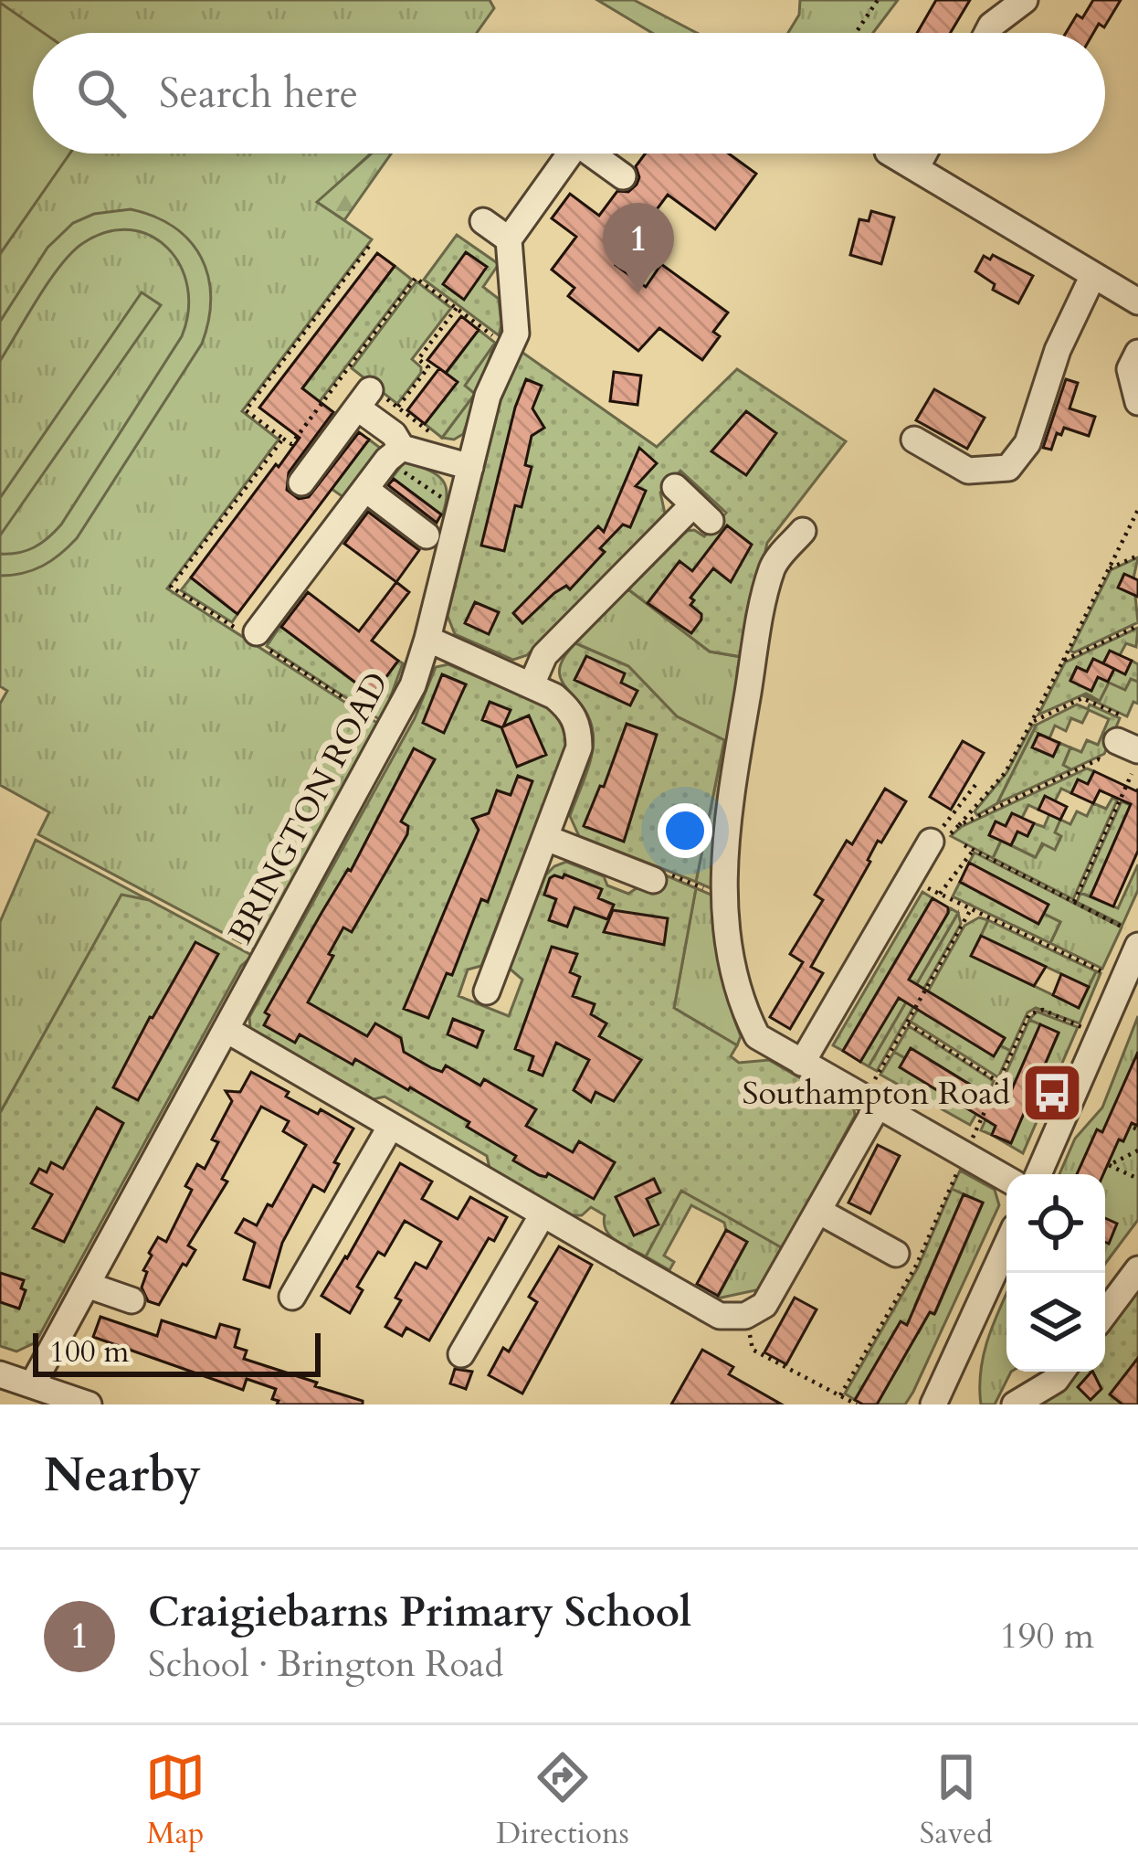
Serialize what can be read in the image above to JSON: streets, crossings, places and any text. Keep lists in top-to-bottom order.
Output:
{
  "streets": {
    "street": ["BRINGTON ROAD"]
  },
  "places": {
    "bus stop": ["Southampton Road"]
  },
  "scale_bar": "100 m",
  "page": {
    "search": "Search here",
    "pins": "1",
    "scale": "100 m",
    "heading": "Nearby",
    "list": [
      {
        "mark": "1",
        "name": "Craigiebarns Primary School",
        "note": "School · Brington Road",
        "value": "190 m"
      }
    ],
    "nav": ["Map", "Directions", "Saved"]
  }
}
